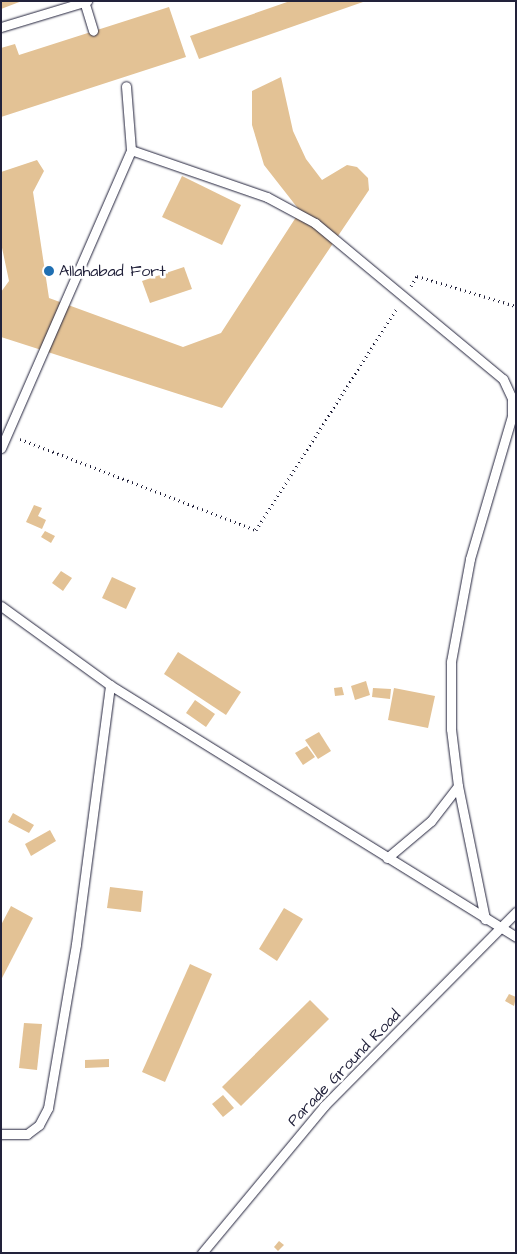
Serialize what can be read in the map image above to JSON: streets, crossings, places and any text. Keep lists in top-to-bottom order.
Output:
{
  "streets": {
    "lane": ["Parade Ground Road"]
  },
  "places": ["Allahabad Fort"]
}
